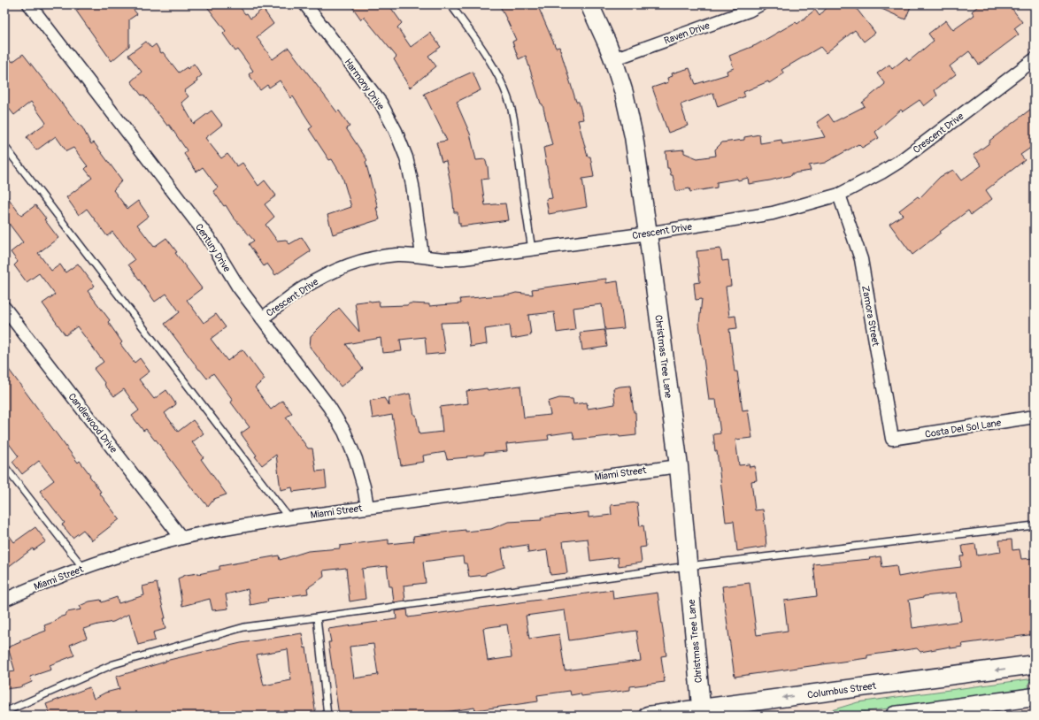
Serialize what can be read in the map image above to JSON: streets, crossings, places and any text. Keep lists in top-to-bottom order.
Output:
{
  "streets": {
    "street": [
      "Raven Drive",
      "Harmony Drive",
      "Crescent Drive",
      "Century Drive",
      "Zamora Street",
      "Christmas Tree Lane",
      "Candlewood Drive",
      "Costa Del Sol Lane",
      "Miami Street",
      "Columbus Street"
    ]
  },
  "crossings": [
    ["Raven Drive", "Christmas Tree Lane"],
    ["Harmony Drive", "Crescent Drive"],
    ["Crescent Drive", "Century Drive"],
    ["Crescent Drive", "Zamora Street"],
    ["Crescent Drive", "Christmas Tree Lane"],
    ["Century Drive", "Miami Street"],
    ["Zamora Street", "Costa Del Sol Lane"],
    ["Christmas Tree Lane", "Miami Street"],
    ["Christmas Tree Lane", "Columbus Street"],
    ["Candlewood Drive", "Miami Street"]
  ]
}
